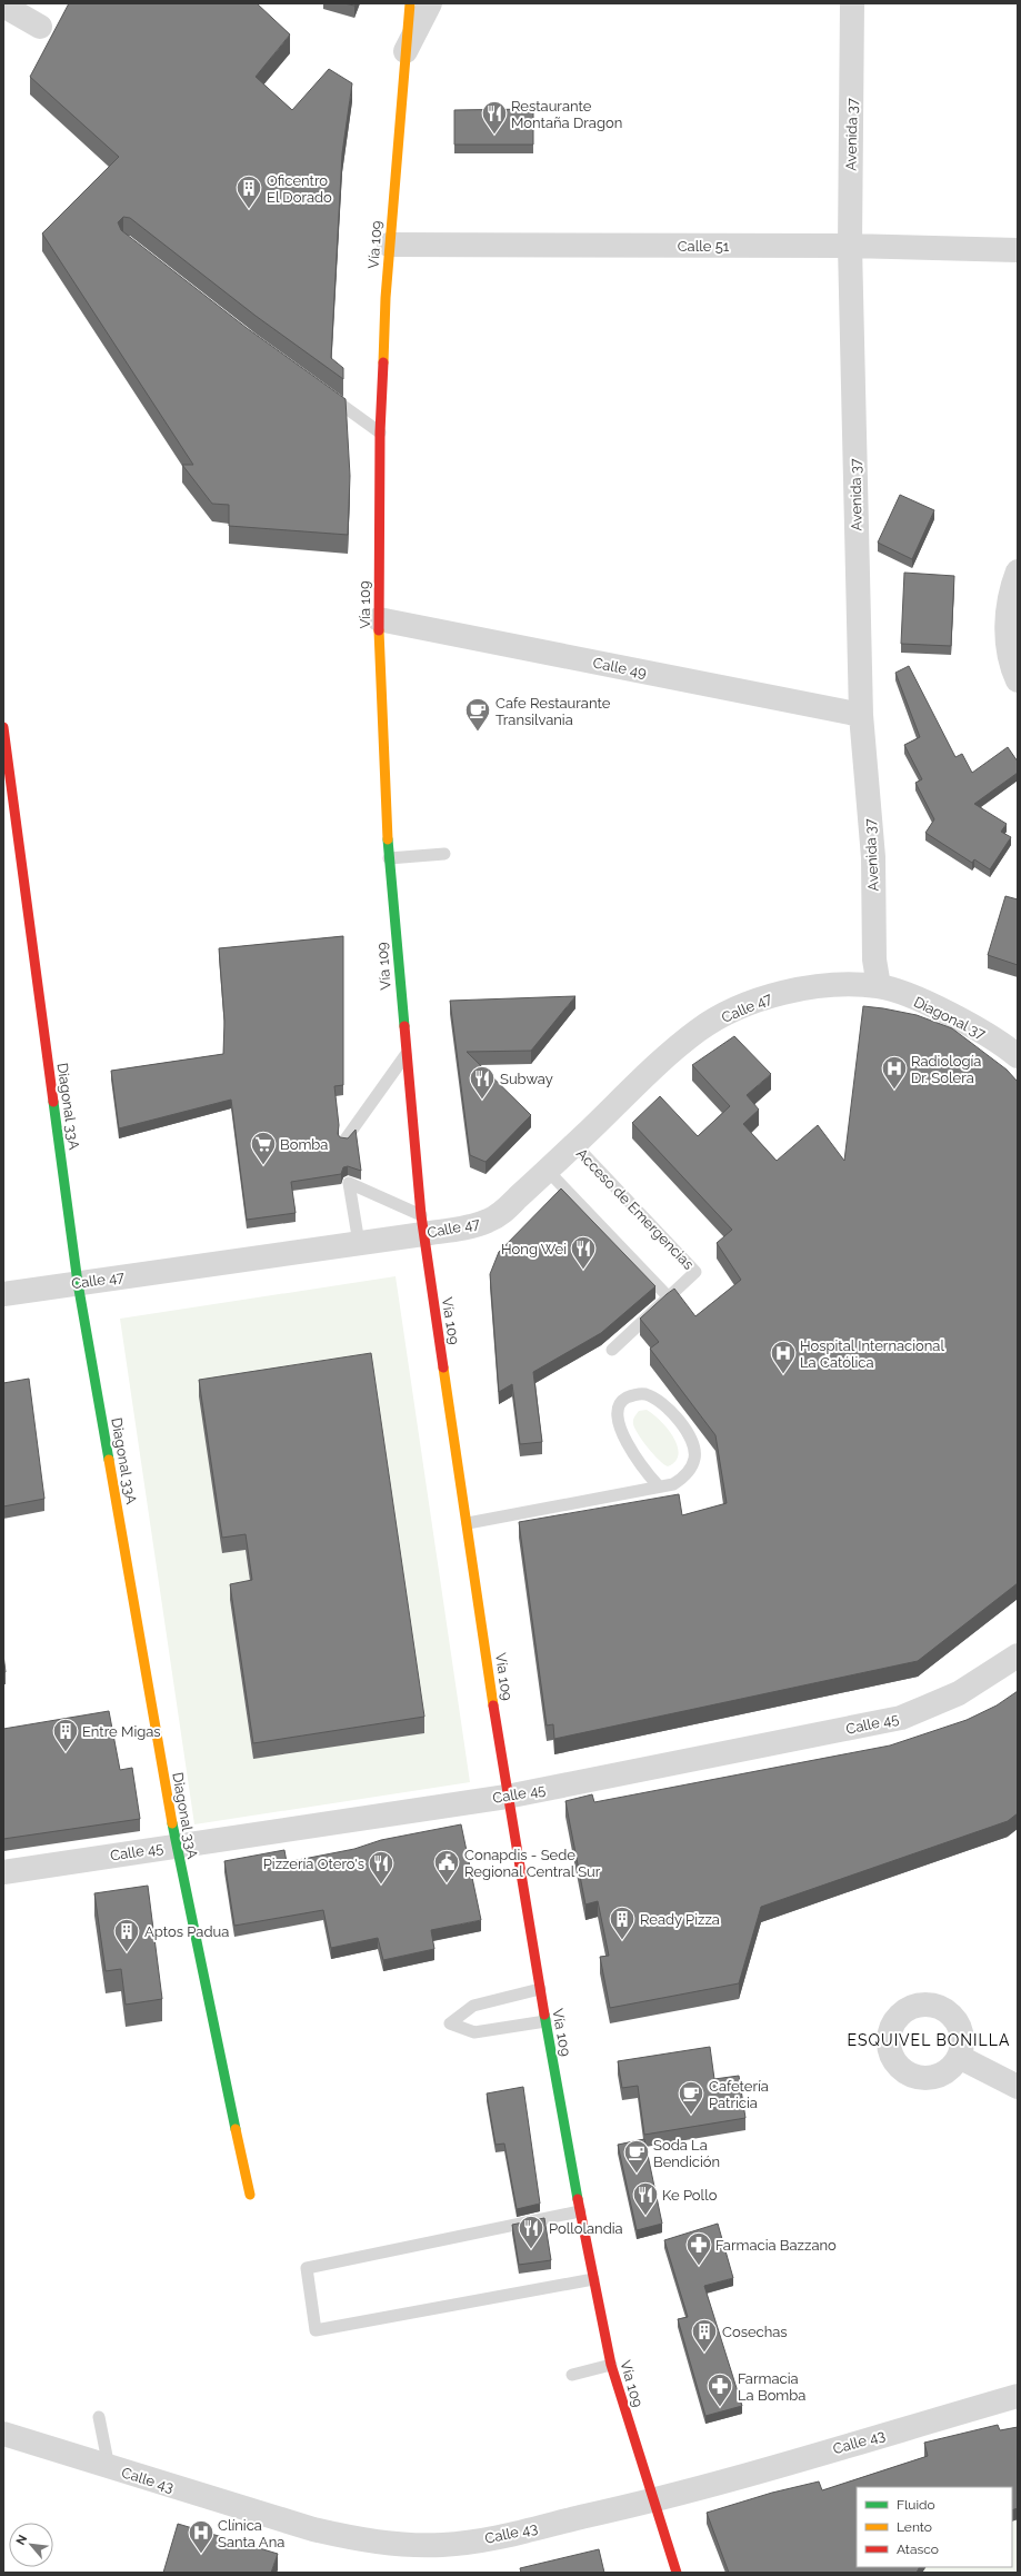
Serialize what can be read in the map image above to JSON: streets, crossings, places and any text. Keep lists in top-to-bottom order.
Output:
{
  "streets": {
    "main road": ["Vía 109", "Diagonal 33A"],
    "street": [
      "Avenida 37",
      "Calle 51",
      "Calle 49",
      "Calle 47",
      "Diagonal 37",
      "Calle 45",
      "Calle 43"
    ],
    "lane": ["Acceso de Emergencias"]
  },
  "crossings": [
    ["Avenida 37", "Calle 51"],
    ["Avenida 37", "Calle 49"],
    ["Avenida 37", "Calle 47"],
    ["Avenida 37", "Diagonal 37"],
    ["Vía 109", "Calle 51"],
    ["Vía 109", "Calle 49"],
    ["Vía 109", "Calle 47"],
    ["Vía 109", "Calle 45"],
    ["Vía 109", "Calle 43"],
    ["Calle 47", "Diagonal 37"],
    ["Calle 47", "Diagonal 33A"],
    ["Calle 47", "Acceso de Emergencias"],
    ["Diagonal 33A", "Calle 45"]
  ],
  "districts": ["ESQUIVEL BONILLA"],
  "places": {
    "restaurant": [
      "Restaurante Montaña Dragon",
      "Subway",
      "Hong Wei",
      "Pizzería Otero's",
      "Ke Pollo",
      "Pollolandia"
    ],
    "building": [
      "Oficentro El Dorado",
      "Entre Migas",
      "Ready Pizza",
      "Aptos Padua",
      "Cosechas"
    ],
    "cafe": ["Cafe Restaurante Transilvania", "Cafetería Patricia", "Soda La Bendición"],
    "hospital": ["Radiología Dr. Solera", "Hospital Internacional La Católica", "Clínica Santa Ana"],
    "supermarket": ["Bomba"],
    "public building": ["Conapdis - Sede Regional Central Sur"],
    "pharmacy": ["Farmacia Bazzano", "Farmacia La Bomba"]
  },
  "legend": ["Fluido", "Lento", "Atasco"],
  "north": "top left"
}
